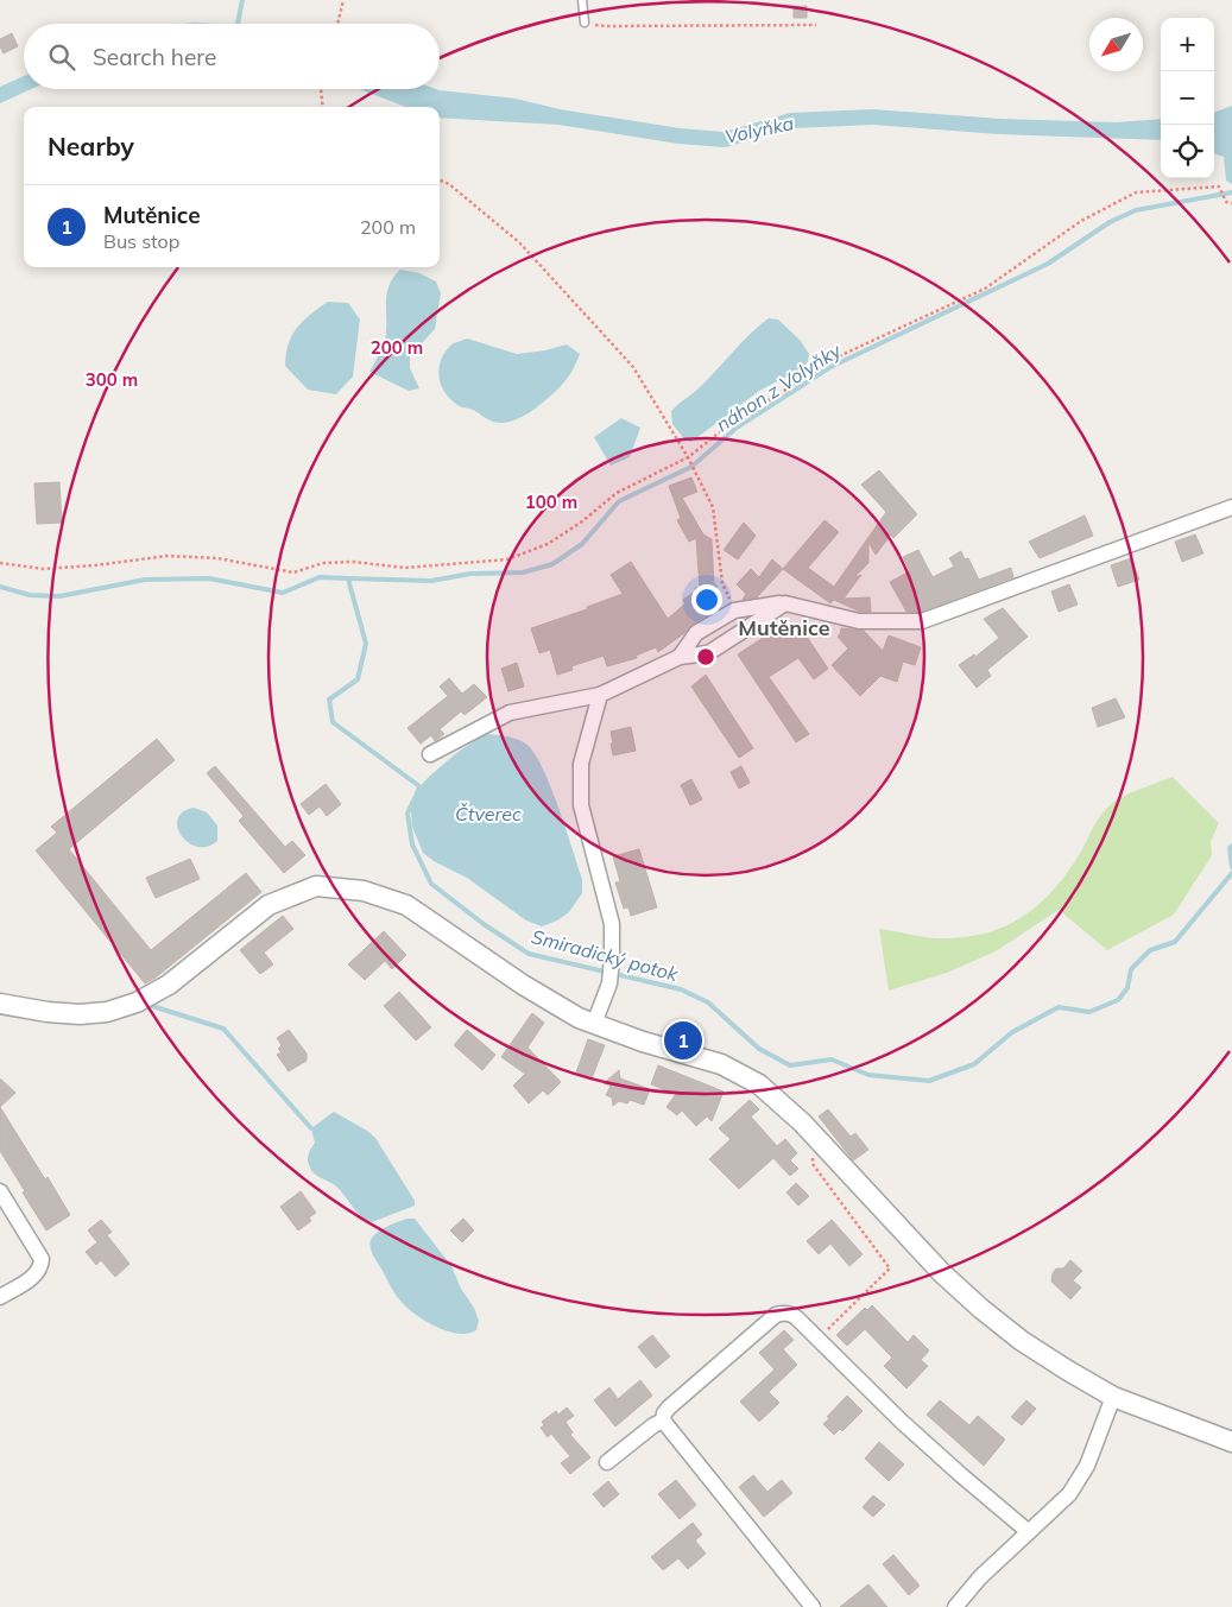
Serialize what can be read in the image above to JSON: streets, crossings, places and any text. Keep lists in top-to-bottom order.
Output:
{
  "districts": ["Mutěnice"],
  "water": [
    "Volyňka",
    "náhon z Volyňky",
    "Čtverec",
    "Smiradický potok"
  ],
  "north": "bottom left",
  "page": {
    "map_buttons": ["+", "−"],
    "search": "Search here",
    "heading": "Nearby",
    "list": [
      {
        "mark": "1",
        "name": "Mutěnice",
        "note": "Bus stop",
        "value": "200 m"
      }
    ],
    "pins": "1"
  },
  "rings": ["200 m", "300 m", "100 m"]
}
